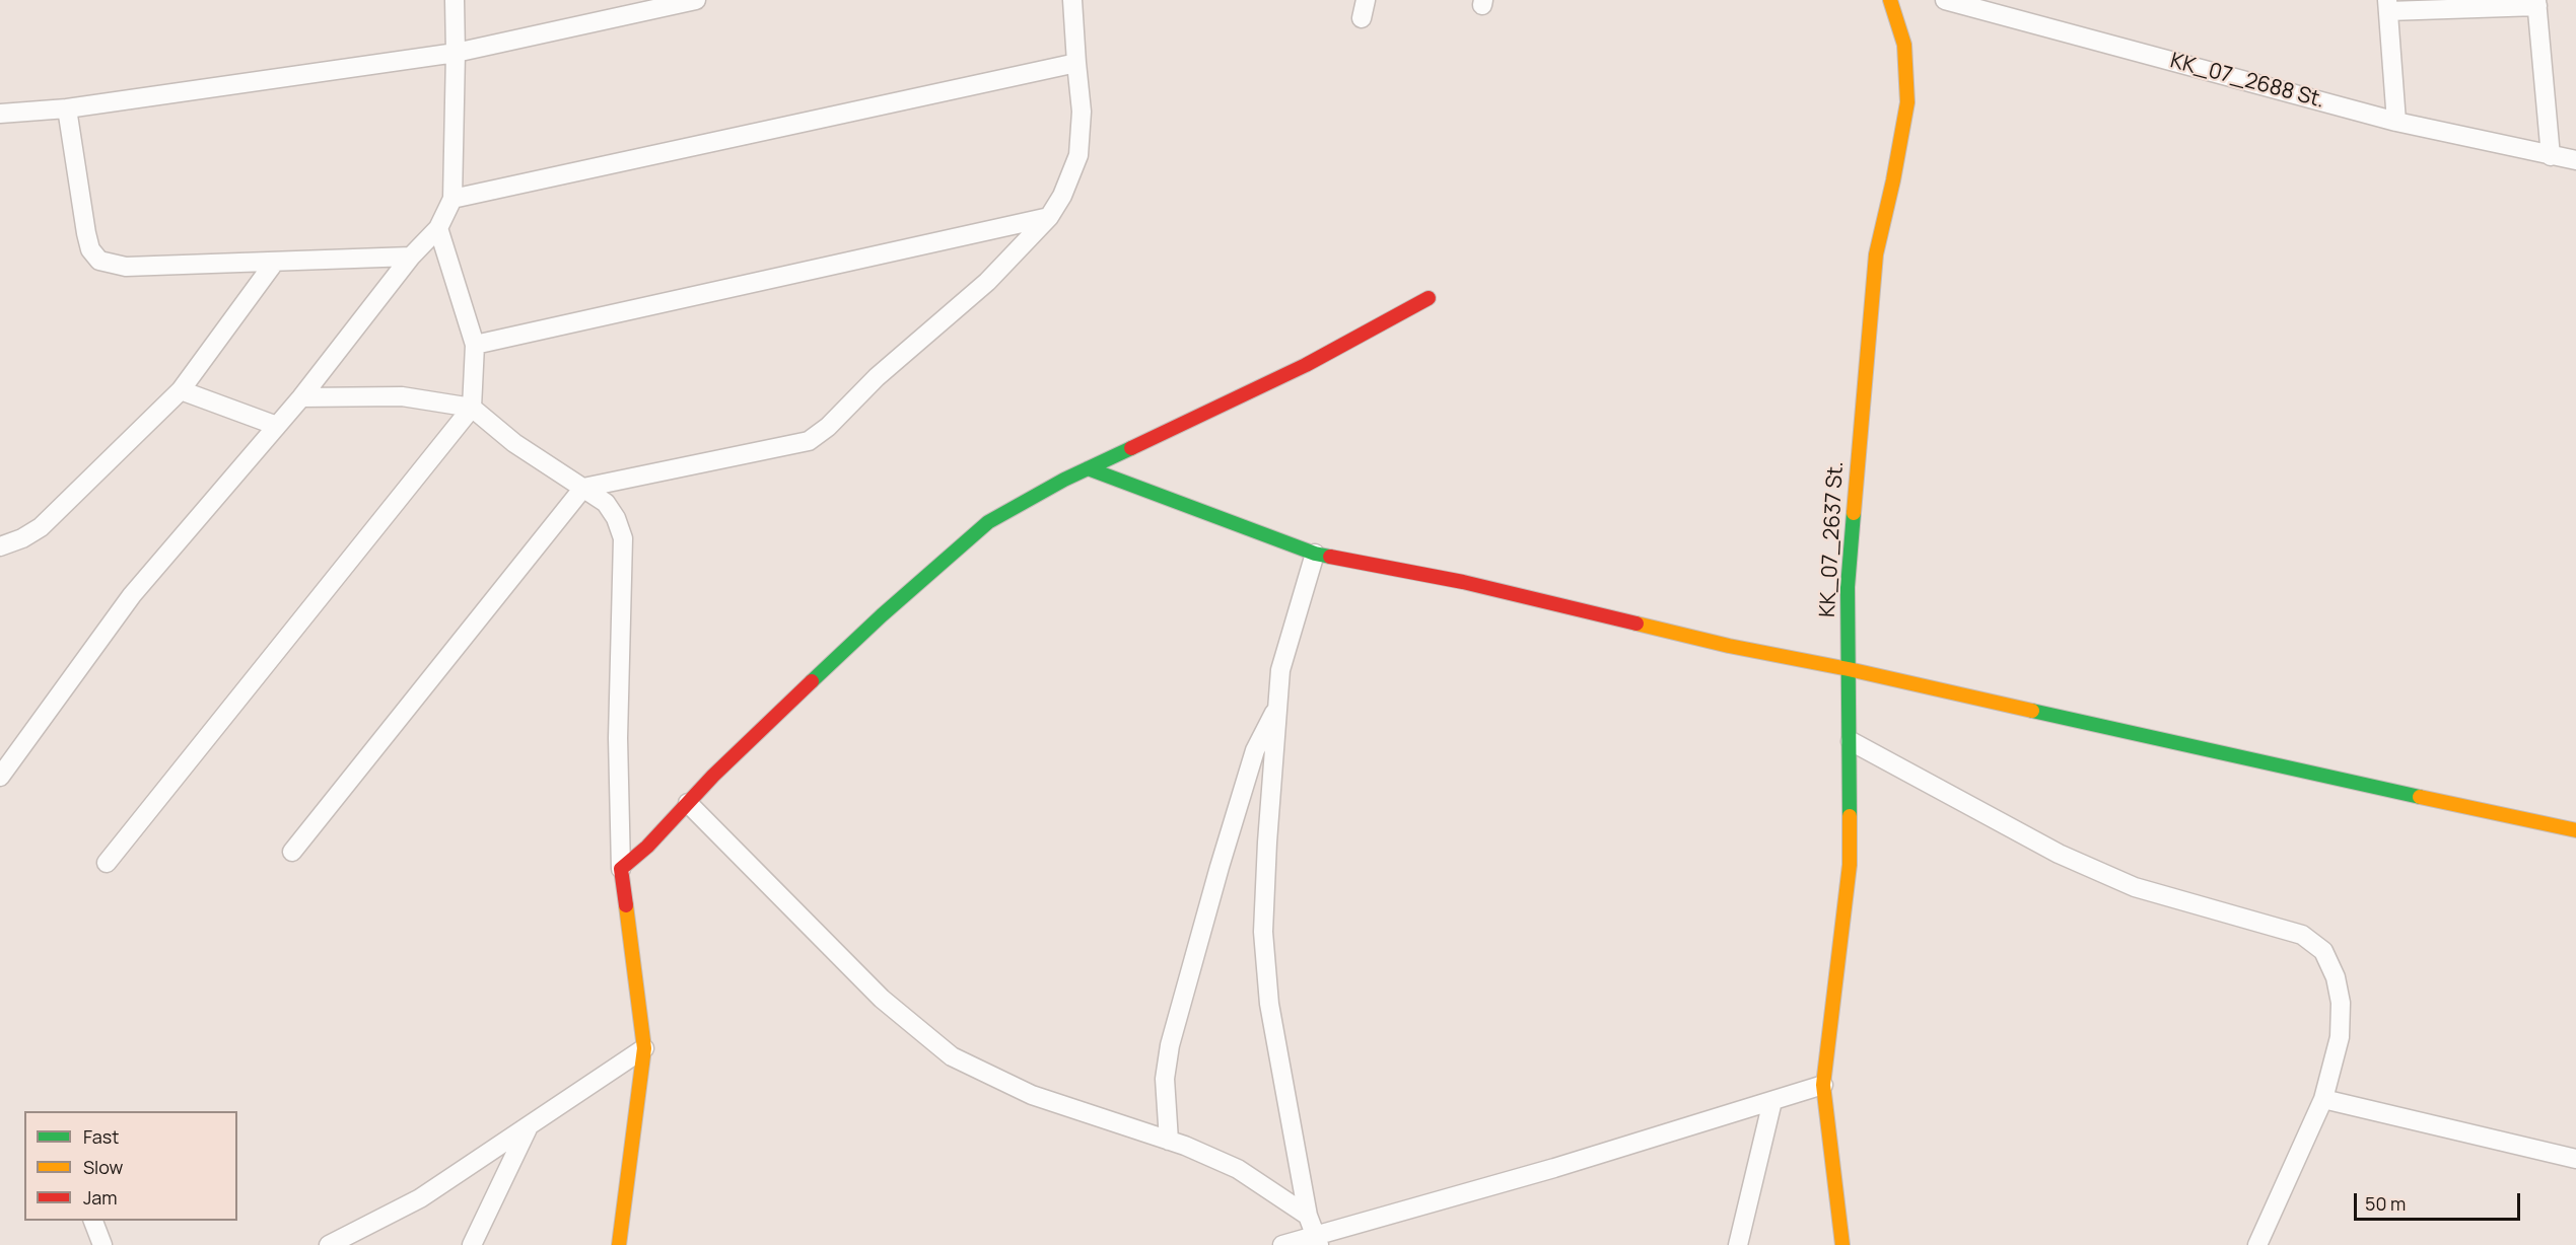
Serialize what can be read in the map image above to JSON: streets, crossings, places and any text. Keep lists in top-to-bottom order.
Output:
{
  "streets": {
    "street": ["KK_07_2688 St.", "KK_07_2637 St."]
  },
  "legend": ["Fast", "Slow", "Jam"],
  "scale_bar": "50 m"
}
